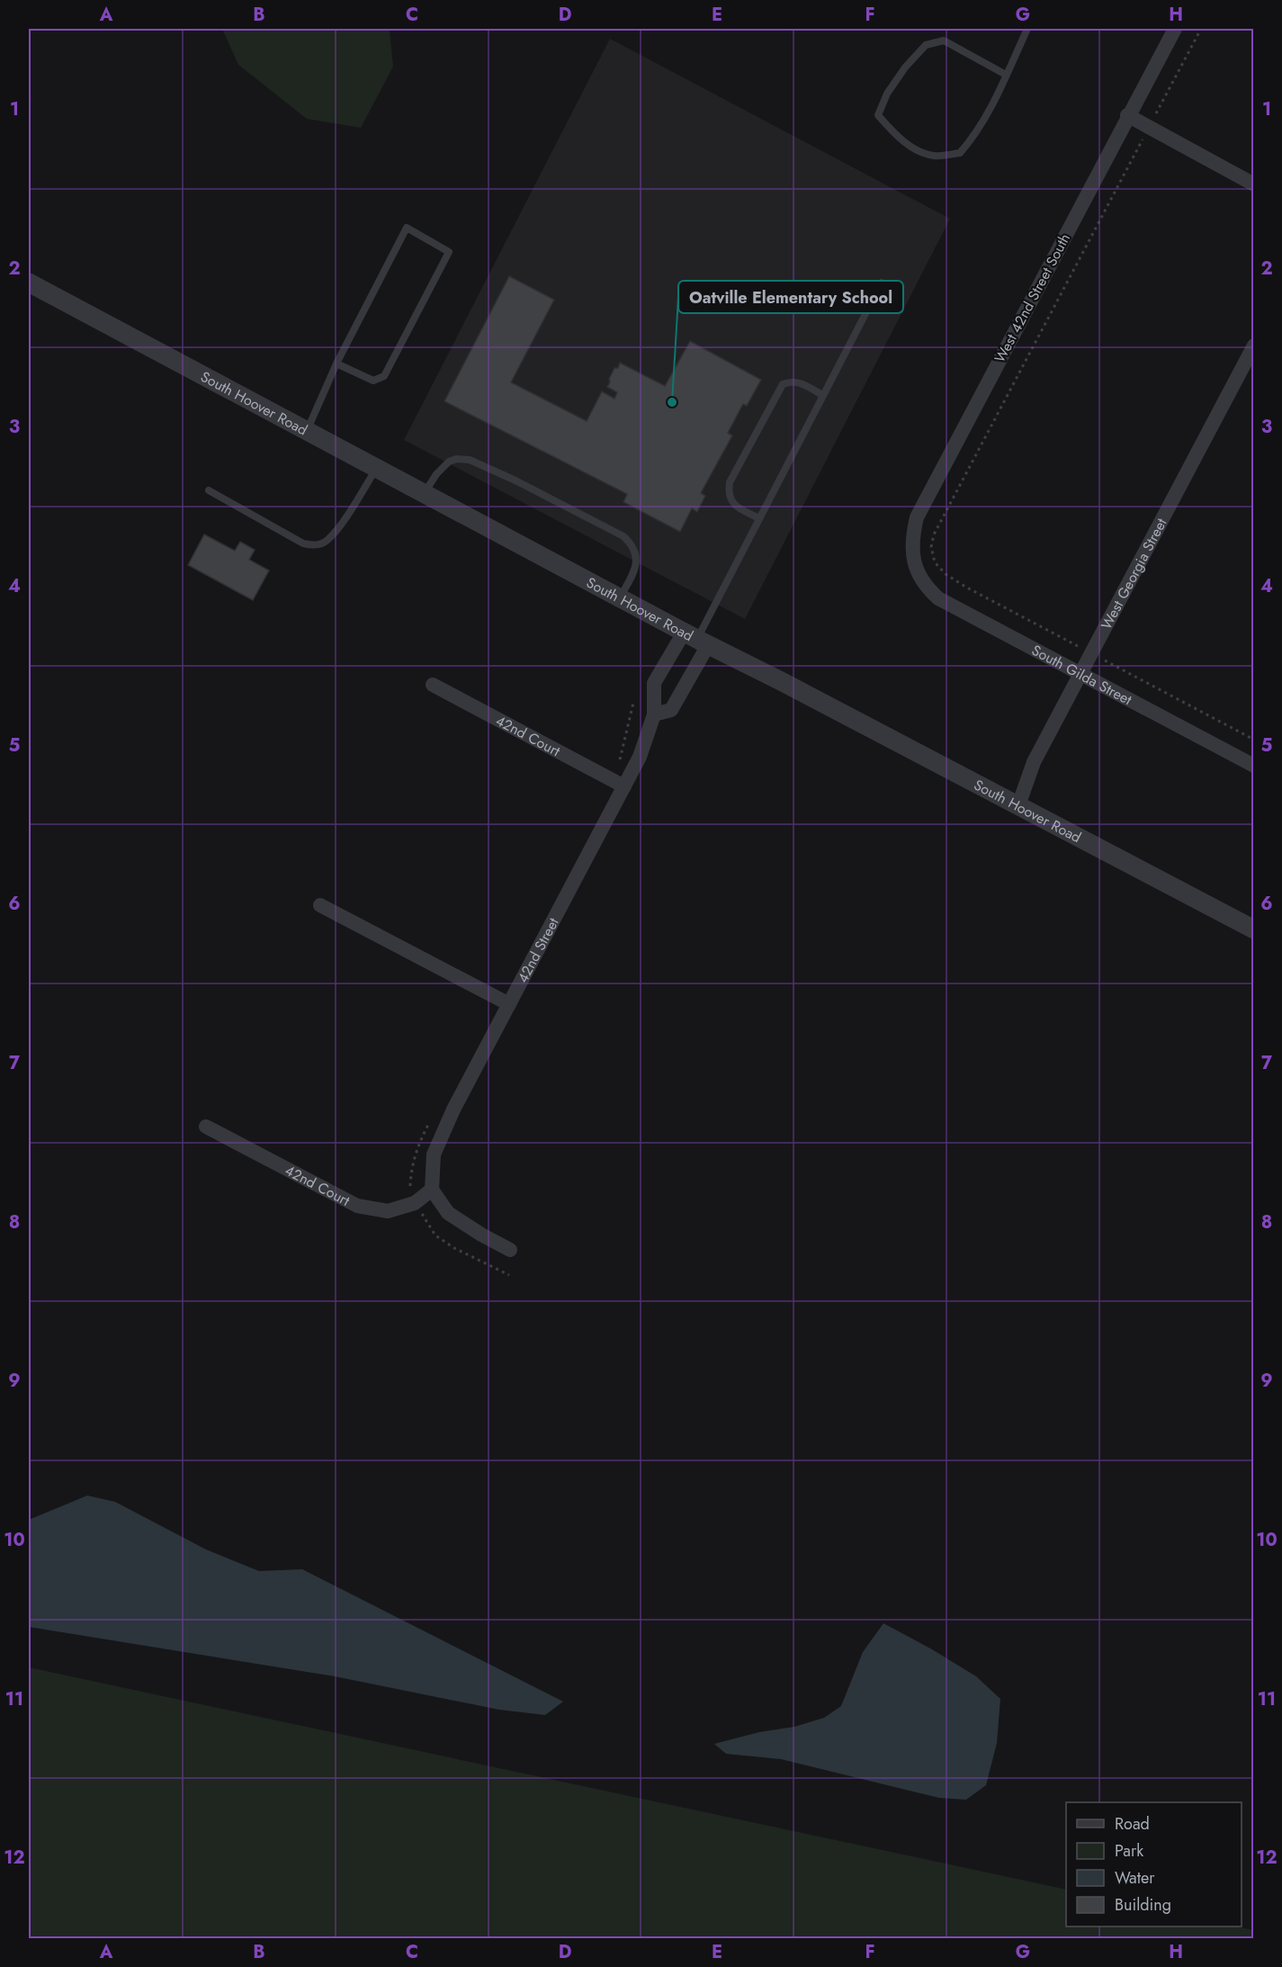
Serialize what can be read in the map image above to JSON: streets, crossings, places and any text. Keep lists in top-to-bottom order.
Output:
{
  "streets": {
    "street": [
      "West 42nd Street South",
      "South Hoover Road",
      "West Georgia Street",
      "South Gilda Street",
      "42nd Court",
      "42nd Street"
    ]
  },
  "crossings": [
    ["West 42nd Street South", "South Gilda Street"],
    ["South Hoover Road", "West Georgia Street"],
    ["South Hoover Road", "42nd Street"],
    ["West Georgia Street", "South Gilda Street"],
    ["42nd Court", "42nd Street"]
  ],
  "places": ["Oatville Elementary School"],
  "legend": [
    "Road",
    "Park",
    "Water",
    "Building"
  ],
  "grid": {
    "columns": [
      "A",
      "B",
      "C",
      "D",
      "E",
      "F",
      "G",
      "H"
    ],
    "rows": [
      "1",
      "2",
      "3",
      "4",
      "5",
      "6",
      "7",
      "8",
      "9",
      "10",
      "11",
      "12"
    ]
  }
}
